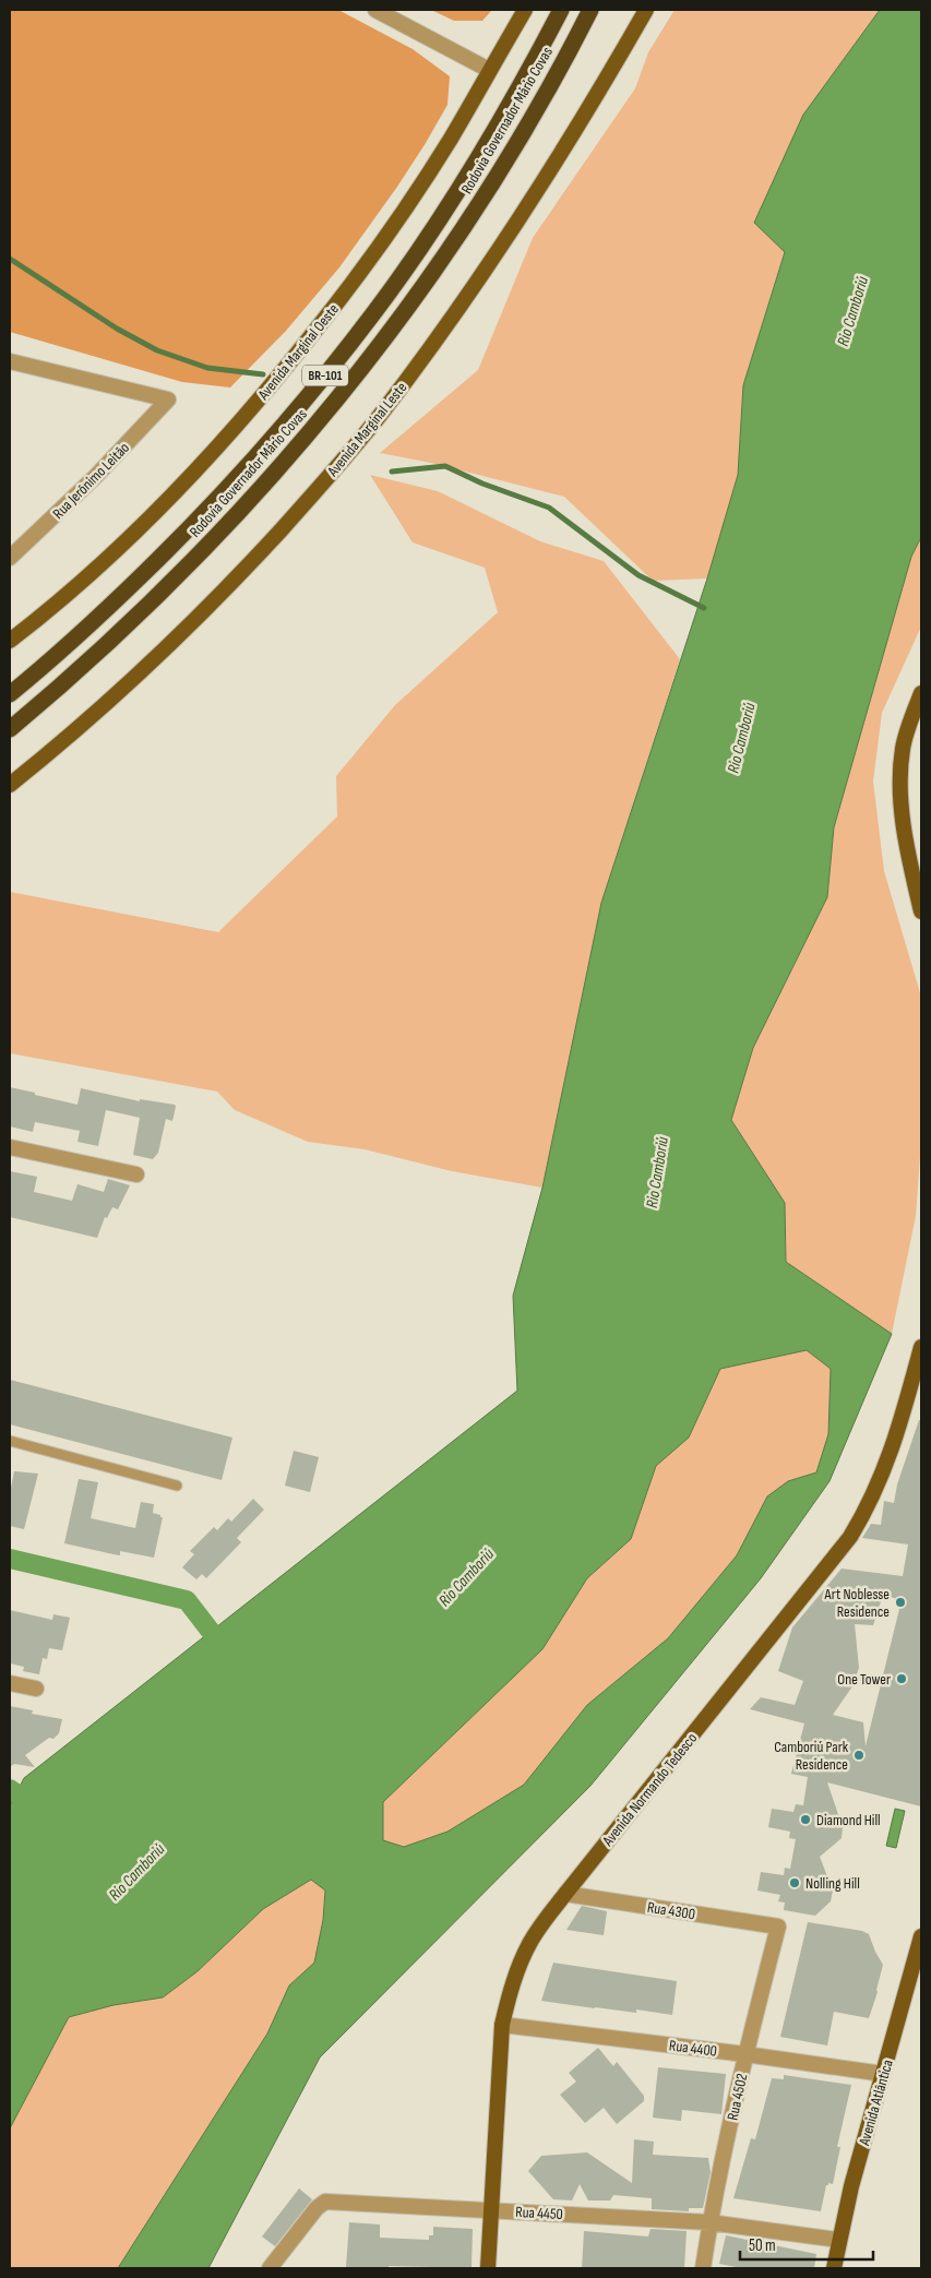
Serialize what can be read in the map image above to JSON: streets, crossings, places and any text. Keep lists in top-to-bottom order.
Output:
{
  "streets": {
    "highway": ["Rodovia Governador Mário Covas", "BR-101"],
    "main road": [
      "Avenida Marginal Oeste",
      "Avenida Marginal Leste",
      "Avenida Normando Tedesco",
      "Avenida Atlântica"
    ],
    "street": [
      "Rua Jerônimo Leitão",
      "Rua 4300",
      "Rua 4400",
      "Rua 4502",
      "Rua 4450"
    ]
  },
  "crossings": [
    ["Avenida Normando Tedesco", "Rua 4300"],
    ["Avenida Normando Tedesco", "Rua 4400"],
    ["Avenida Normando Tedesco", "Rua 4450"],
    ["Rua 4300", "Rua 4502"],
    ["Rua 4400", "Rua 4502"],
    ["Rua 4400", "Avenida Atlântica"],
    ["Rua 4502", "Rua 4450"],
    ["Avenida Atlântica", "Rua 4450"]
  ],
  "water": ["Rio Camboriú"],
  "places": [
    "Art Noblesse Residence",
    "One Tower",
    "Camboriú Park Residence",
    "Diamond Hill",
    "Nolling Hill"
  ],
  "scale_bar": "50 m"
}
